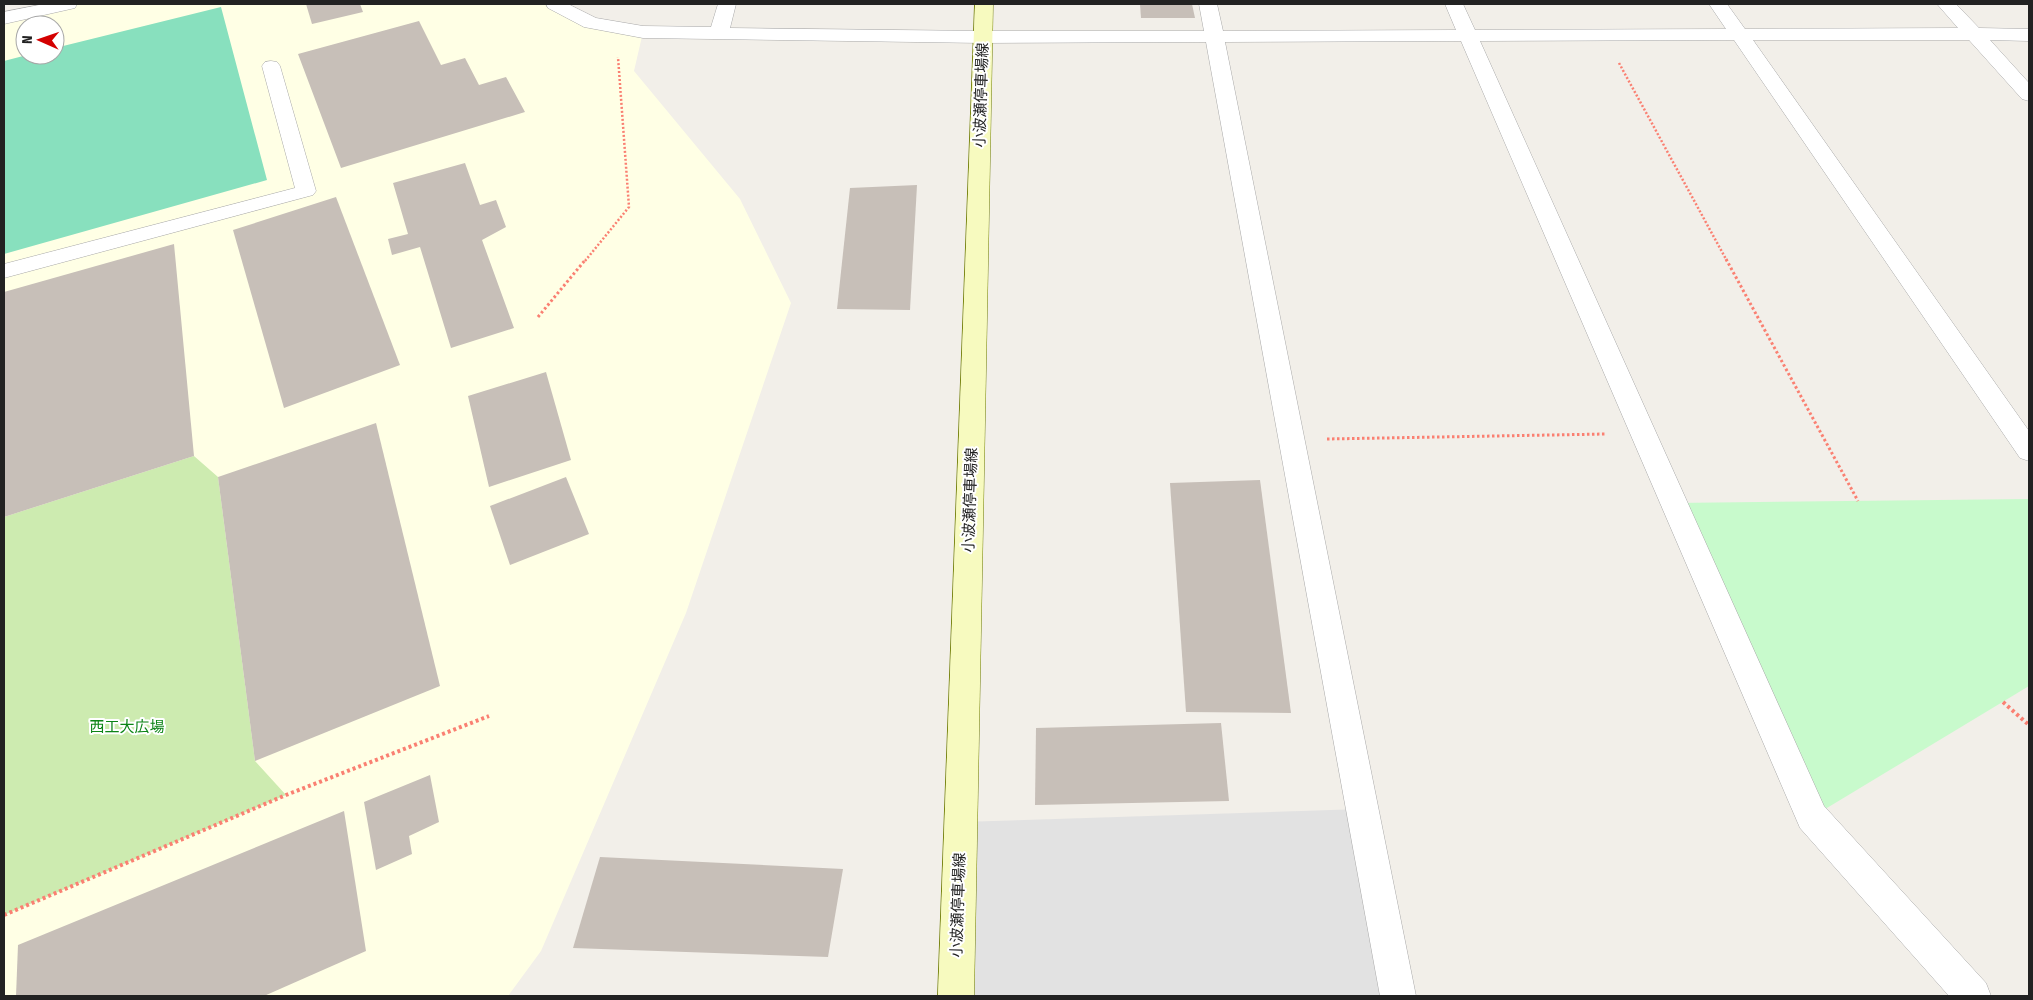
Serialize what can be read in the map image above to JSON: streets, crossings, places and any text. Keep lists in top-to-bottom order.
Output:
{
  "streets": {
    "main road": ["小波瀬停車場線"]
  },
  "parks": ["西工大広場"],
  "north": "left"
}
